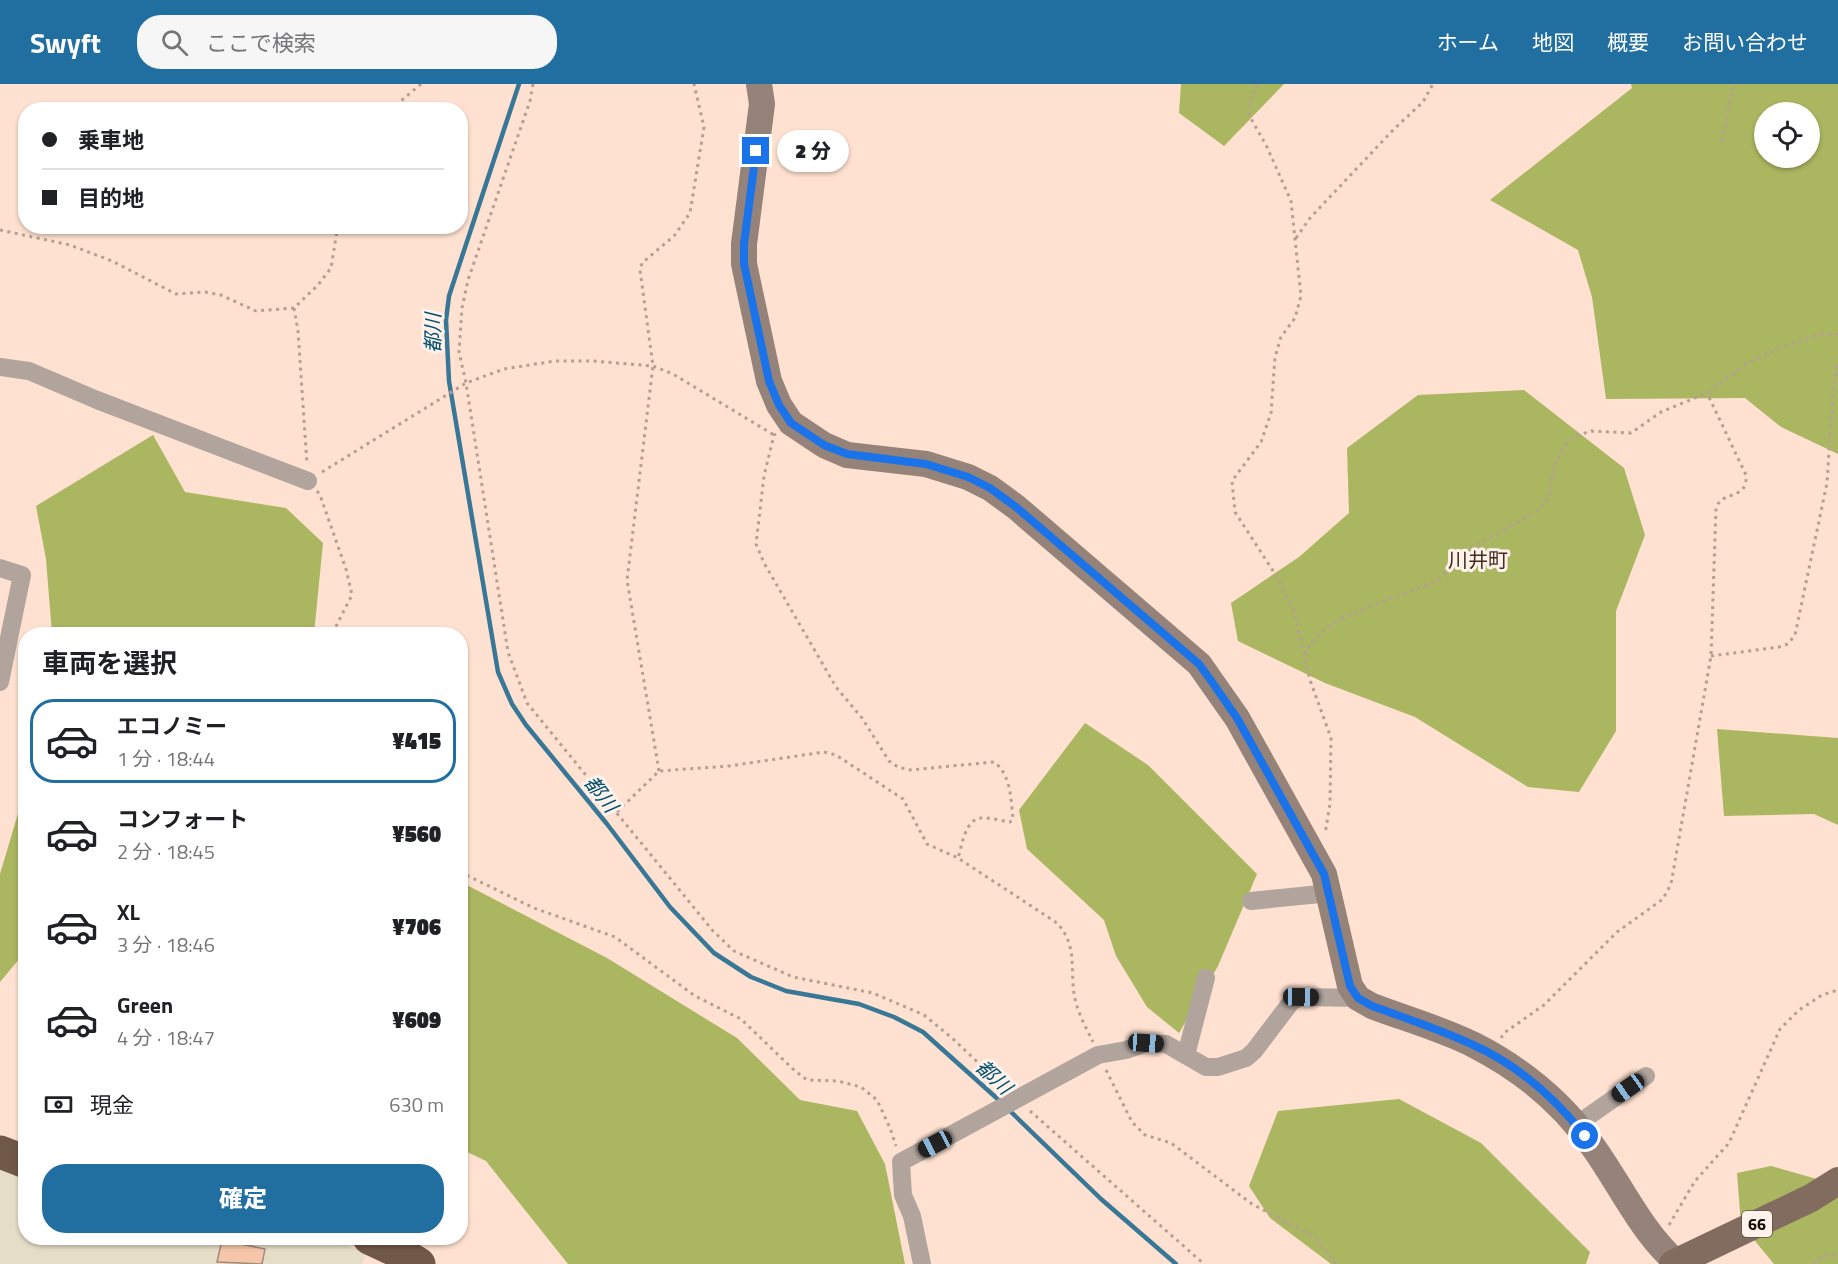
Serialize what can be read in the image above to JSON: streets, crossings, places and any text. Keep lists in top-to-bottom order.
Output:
{
  "streets": {
    "main road": ["66"]
  },
  "districts": ["川井町"],
  "water": ["都川"],
  "page": {
    "header": "Swyft",
    "search": "ここで検索",
    "nav": [
      "ホーム",
      "地図",
      "概要",
      "お問い合わせ"
    ],
    "banner": ["乗車地", "目的地"],
    "bubble": "2 分",
    "heading": "車両を選択",
    "list": [
      {
        "name": "エコノミー",
        "note": "1 分 · 18:44",
        "value": "¥415"
      },
      {
        "name": "コンフォート",
        "note": "2 分 · 18:45",
        "value": "¥560"
      },
      {
        "name": "XL",
        "note": "3 分 · 18:46",
        "value": "¥706"
      },
      {
        "name": "Green",
        "note": "4 分 · 18:47",
        "value": "¥609"
      }
    ],
    "pay": ["現金", "630 m"],
    "buttons": "確定"
  }
}
